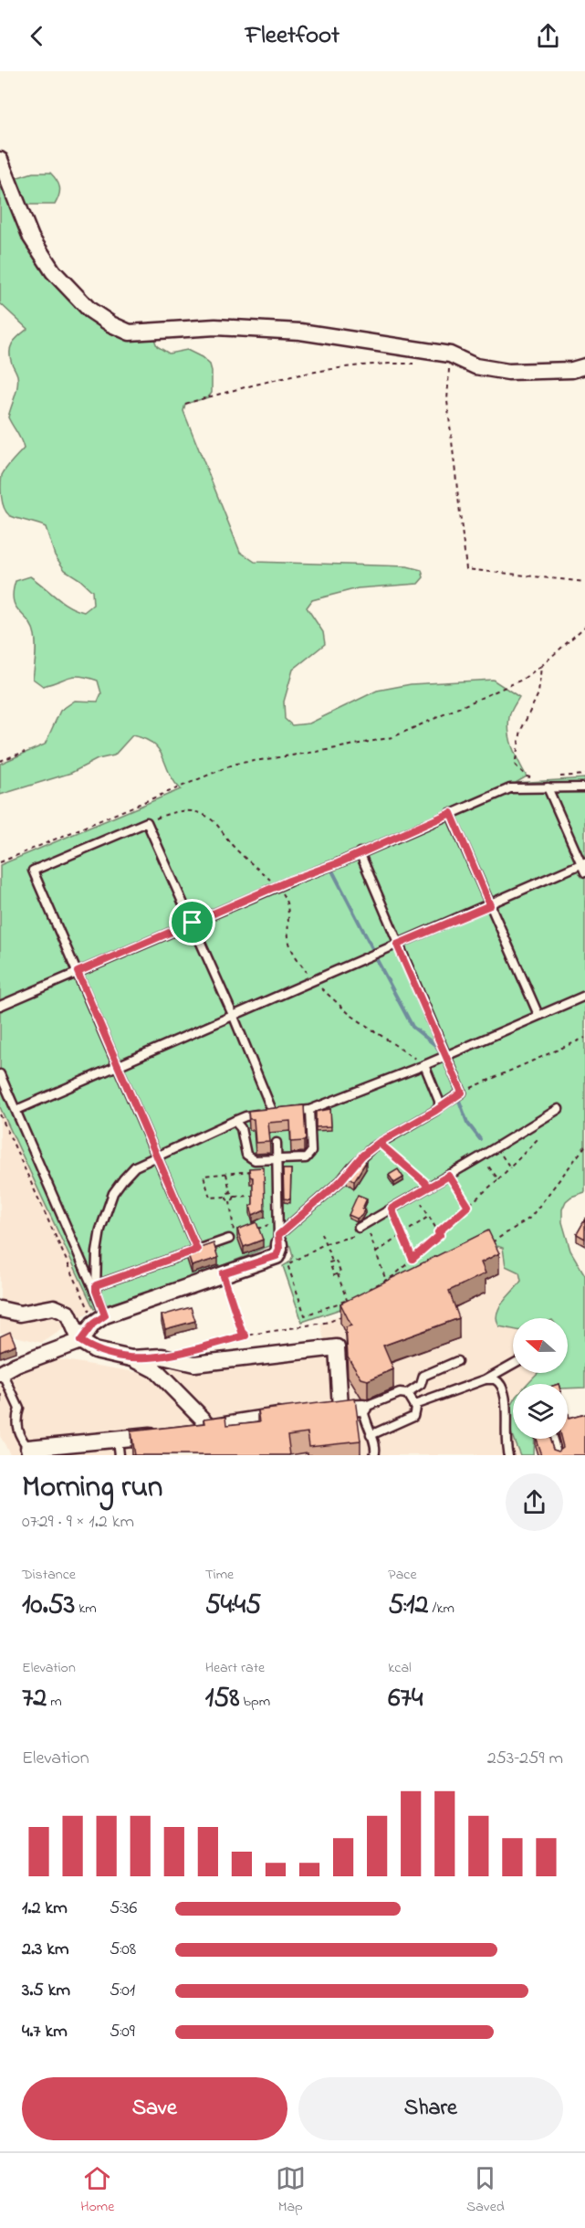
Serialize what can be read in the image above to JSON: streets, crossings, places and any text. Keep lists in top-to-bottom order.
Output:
{
  "north": "left",
  "page": {
    "header": "Fleetfoot",
    "heading": ["Morning run", "07:29 · 9 × 1.2 km"],
    "stats": [
      ["Distance", "10.53 km"],
      ["Time", "54:45"],
      ["Pace", "5:12 /km"],
      ["Elevation", "72 m"],
      ["Heart rate", "158 bpm"],
      ["kcal", "674"]
    ],
    "chart": ["Elevation", "253–259 m"],
    "list": [
      {
        "name": "1.2 km",
        "note": "5:36"
      },
      {
        "name": "2.3 km",
        "note": "5:08"
      },
      {
        "name": "3.5 km",
        "note": "5:01"
      },
      {
        "name": "4.7 km",
        "note": "5:09"
      }
    ],
    "buttons": ["Save", "Share"],
    "tabs": ["Home", "Map", "Saved"]
  }
}
